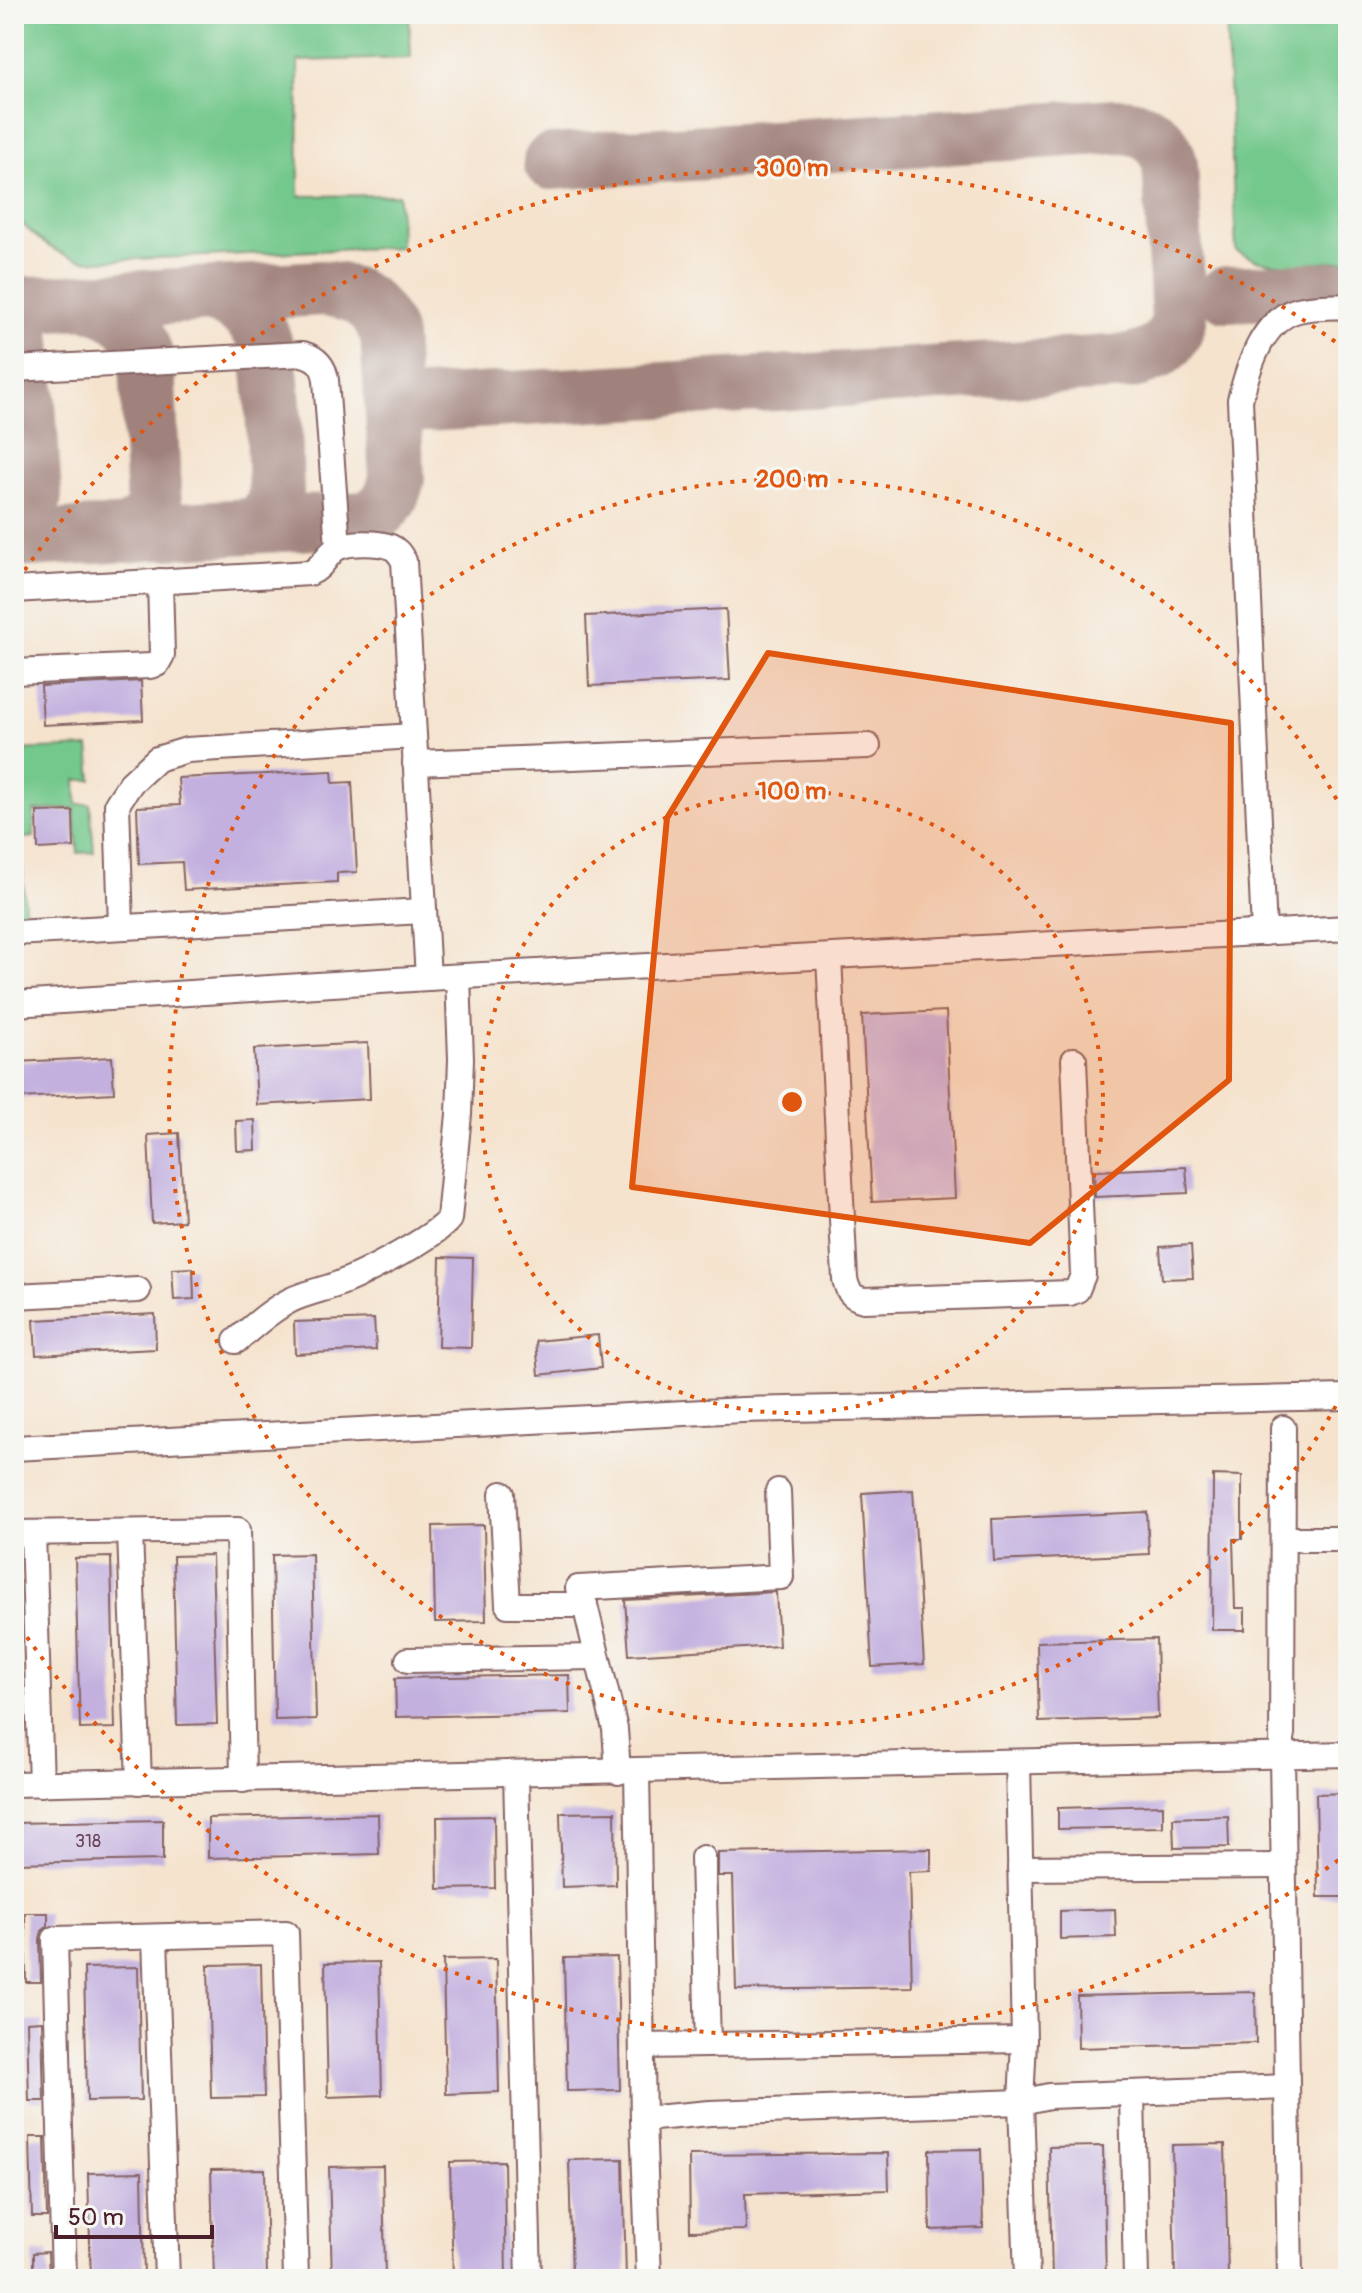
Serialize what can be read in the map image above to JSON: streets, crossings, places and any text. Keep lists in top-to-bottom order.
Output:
{
  "house_numbers": ["318"],
  "scale_bar": "50 m",
  "rings": ["300 m", "200 m", "100 m"]
}
